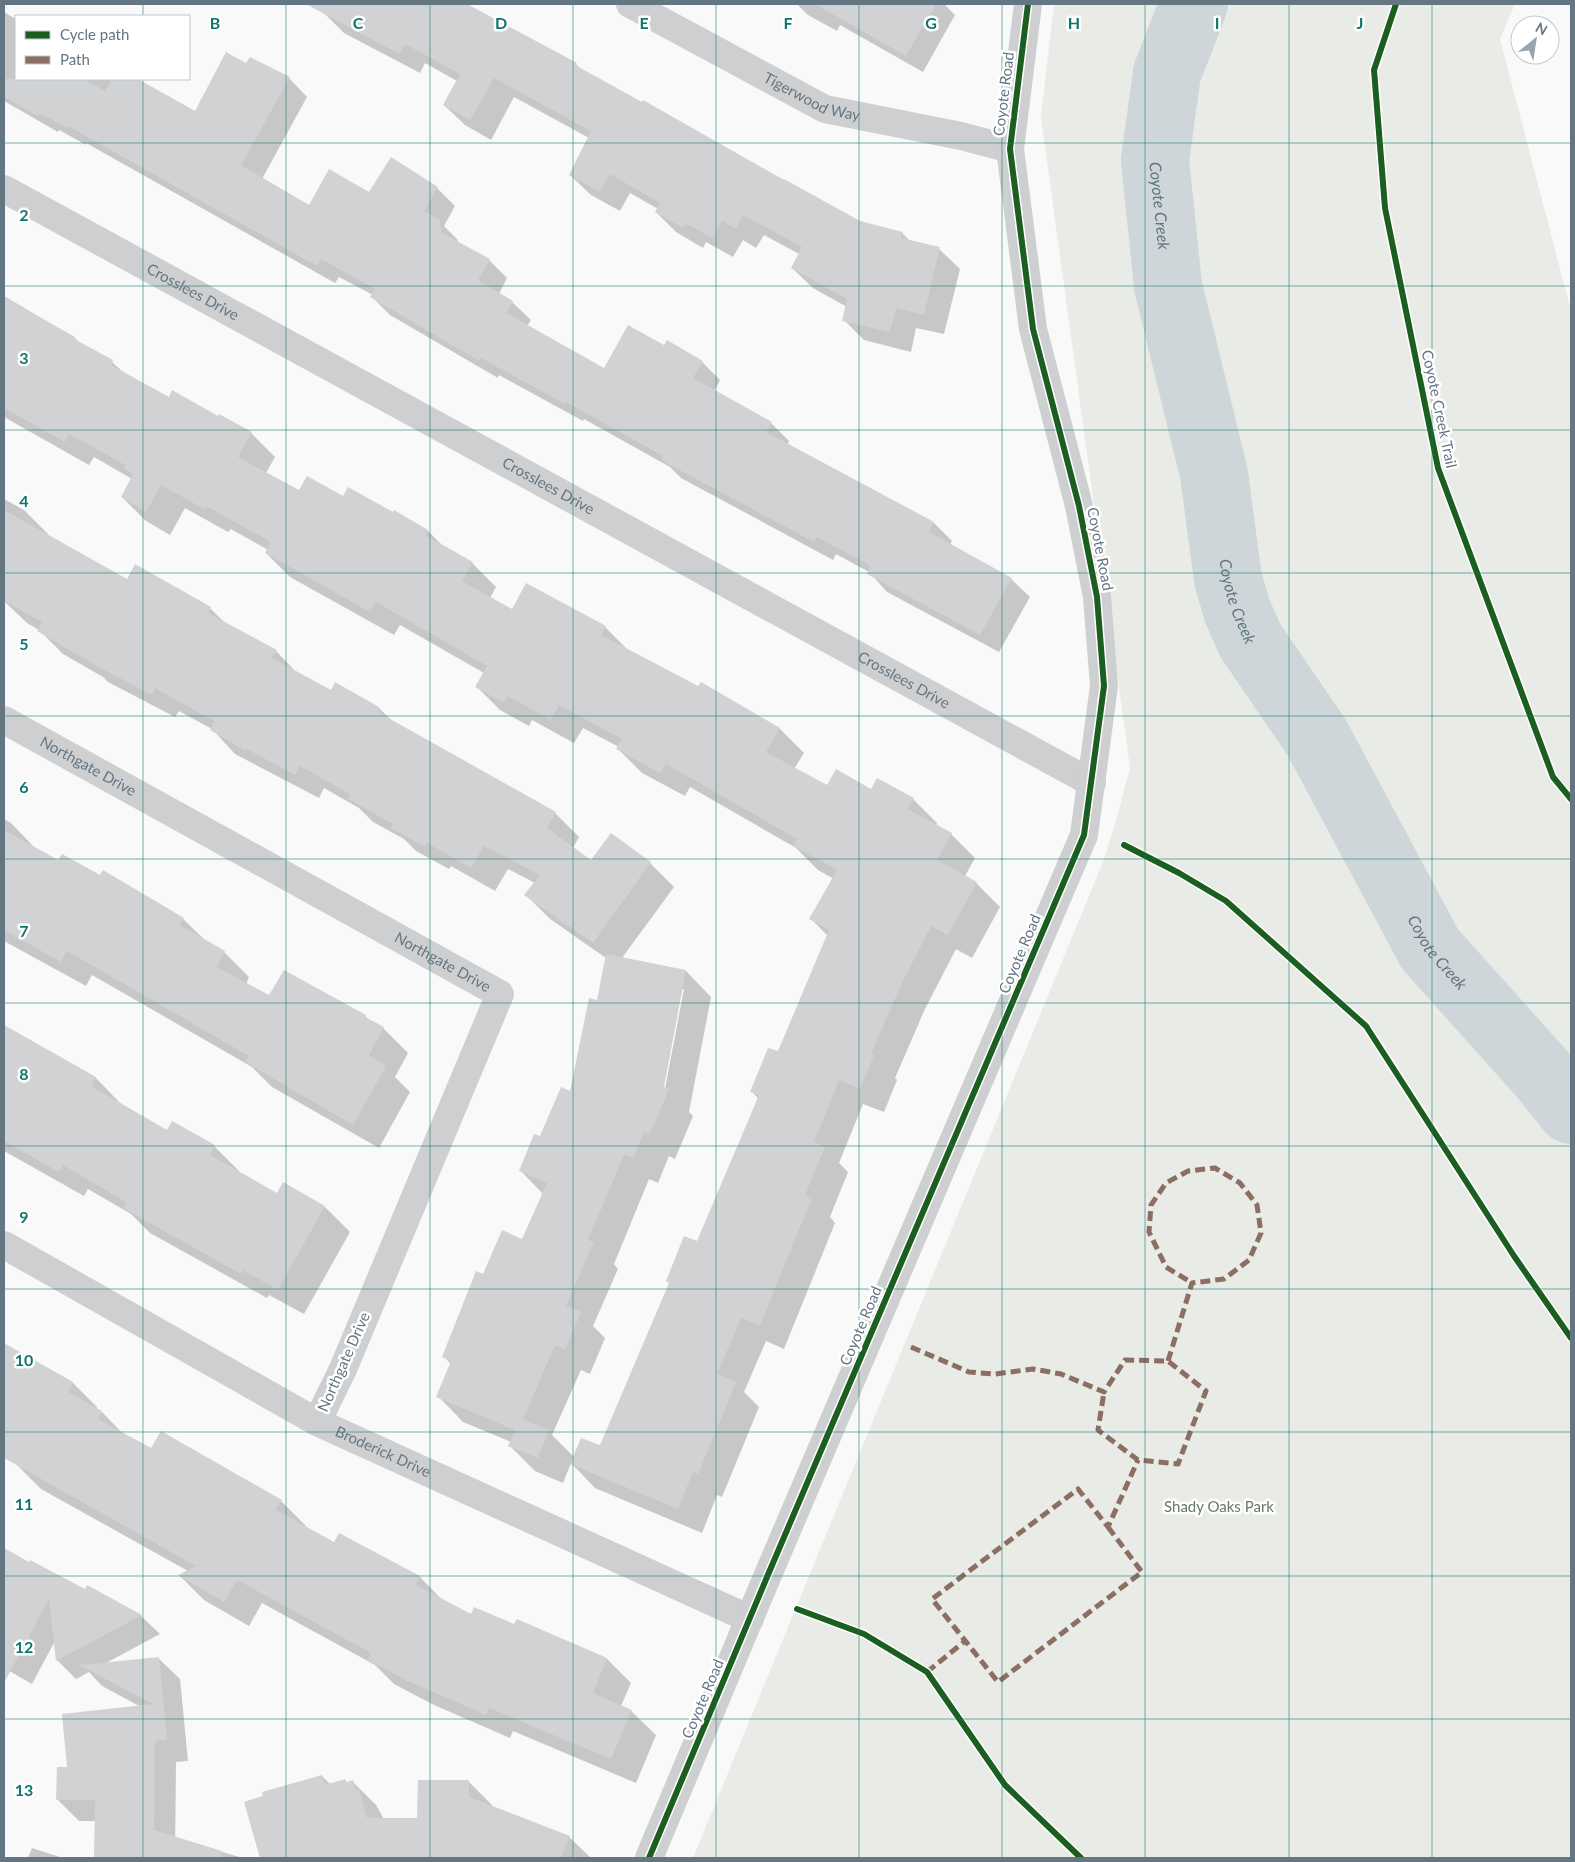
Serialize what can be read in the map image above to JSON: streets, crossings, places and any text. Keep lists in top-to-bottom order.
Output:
{
  "streets": {
    "street": [
      "Coyote Road",
      "Tigerwood Way",
      "Crosslees Drive",
      "Northgate Drive",
      "Broderick Drive"
    ],
    "cycle path": ["Coyote Creek Trail"]
  },
  "crossings": [
    ["Coyote Road", "Tigerwood Way"],
    ["Coyote Road", "Crosslees Drive"],
    ["Coyote Road", "Broderick Drive"],
    ["Northgate Drive", "Broderick Drive"]
  ],
  "water": ["Coyote Creek"],
  "parks": ["Shady Oaks Park"],
  "legend": ["Cycle path", "Path"],
  "north": "top right",
  "grid": {
    "columns": [
      "B",
      "C",
      "D",
      "E",
      "F",
      "G",
      "H",
      "I",
      "J"
    ],
    "rows": [
      "2",
      "3",
      "4",
      "5",
      "6",
      "7",
      "8",
      "9",
      "10",
      "11",
      "12",
      "13"
    ]
  }
}
